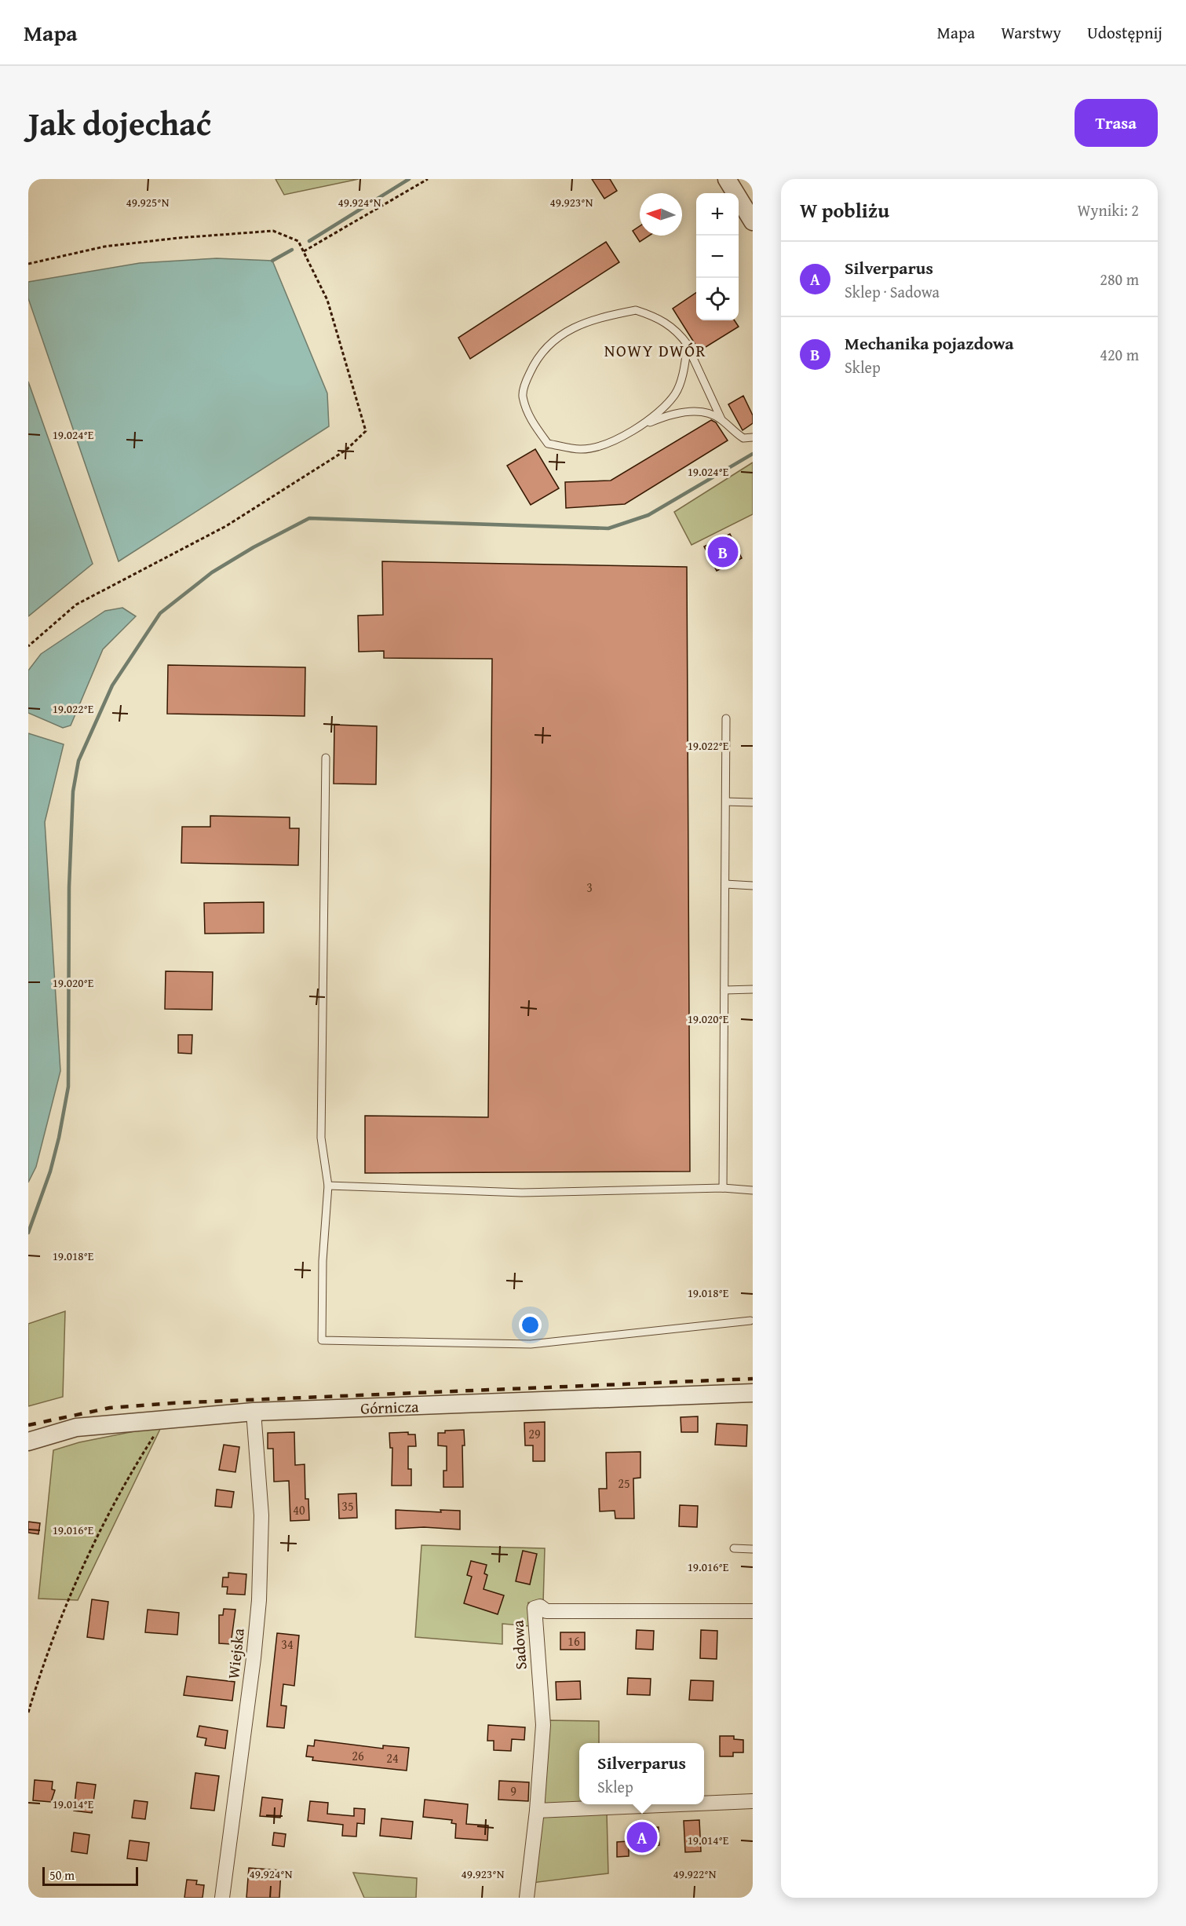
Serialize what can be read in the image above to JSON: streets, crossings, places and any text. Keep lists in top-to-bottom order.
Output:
{
  "streets": {
    "street": ["Górnicza", "Sadowa", "Wiejska"]
  },
  "crossings": [
    ["Górnicza", "Wiejska"]
  ],
  "districts": ["NOWY DWÓR"],
  "house_numbers": [
    "3",
    "29",
    "25",
    "35",
    "40",
    "16",
    "34",
    "26",
    "24",
    "9"
  ],
  "scale_bar": "50 m",
  "north": "left",
  "page": {
    "header": "Mapa",
    "nav": ["Mapa", "Warstwy", "Udostępnij"],
    "title": "Jak dojechać",
    "buttons": "Trasa",
    "heading": ["W pobliżu", "Wyniki: 2"],
    "map_buttons": ["+", "−"],
    "list": [
      {
        "mark": "A",
        "name": "Silverparus",
        "note": "Sklep · Sadowa",
        "value": "280 m"
      },
      {
        "mark": "B",
        "name": "Mechanika pojazdowa",
        "note": "Sklep",
        "value": "420 m"
      }
    ],
    "pins": ["B", "A"],
    "popup": ["Silverparus", "Sklep"],
    "scale": "50 m"
  },
  "coordinates": [
    "49.925°N",
    "49.924°N",
    "49.923°N",
    "19.024°E",
    "19.022°E",
    "19.020°E",
    "19.018°E",
    "19.016°E",
    "19.014°E",
    "49.922°N"
  ]
}
